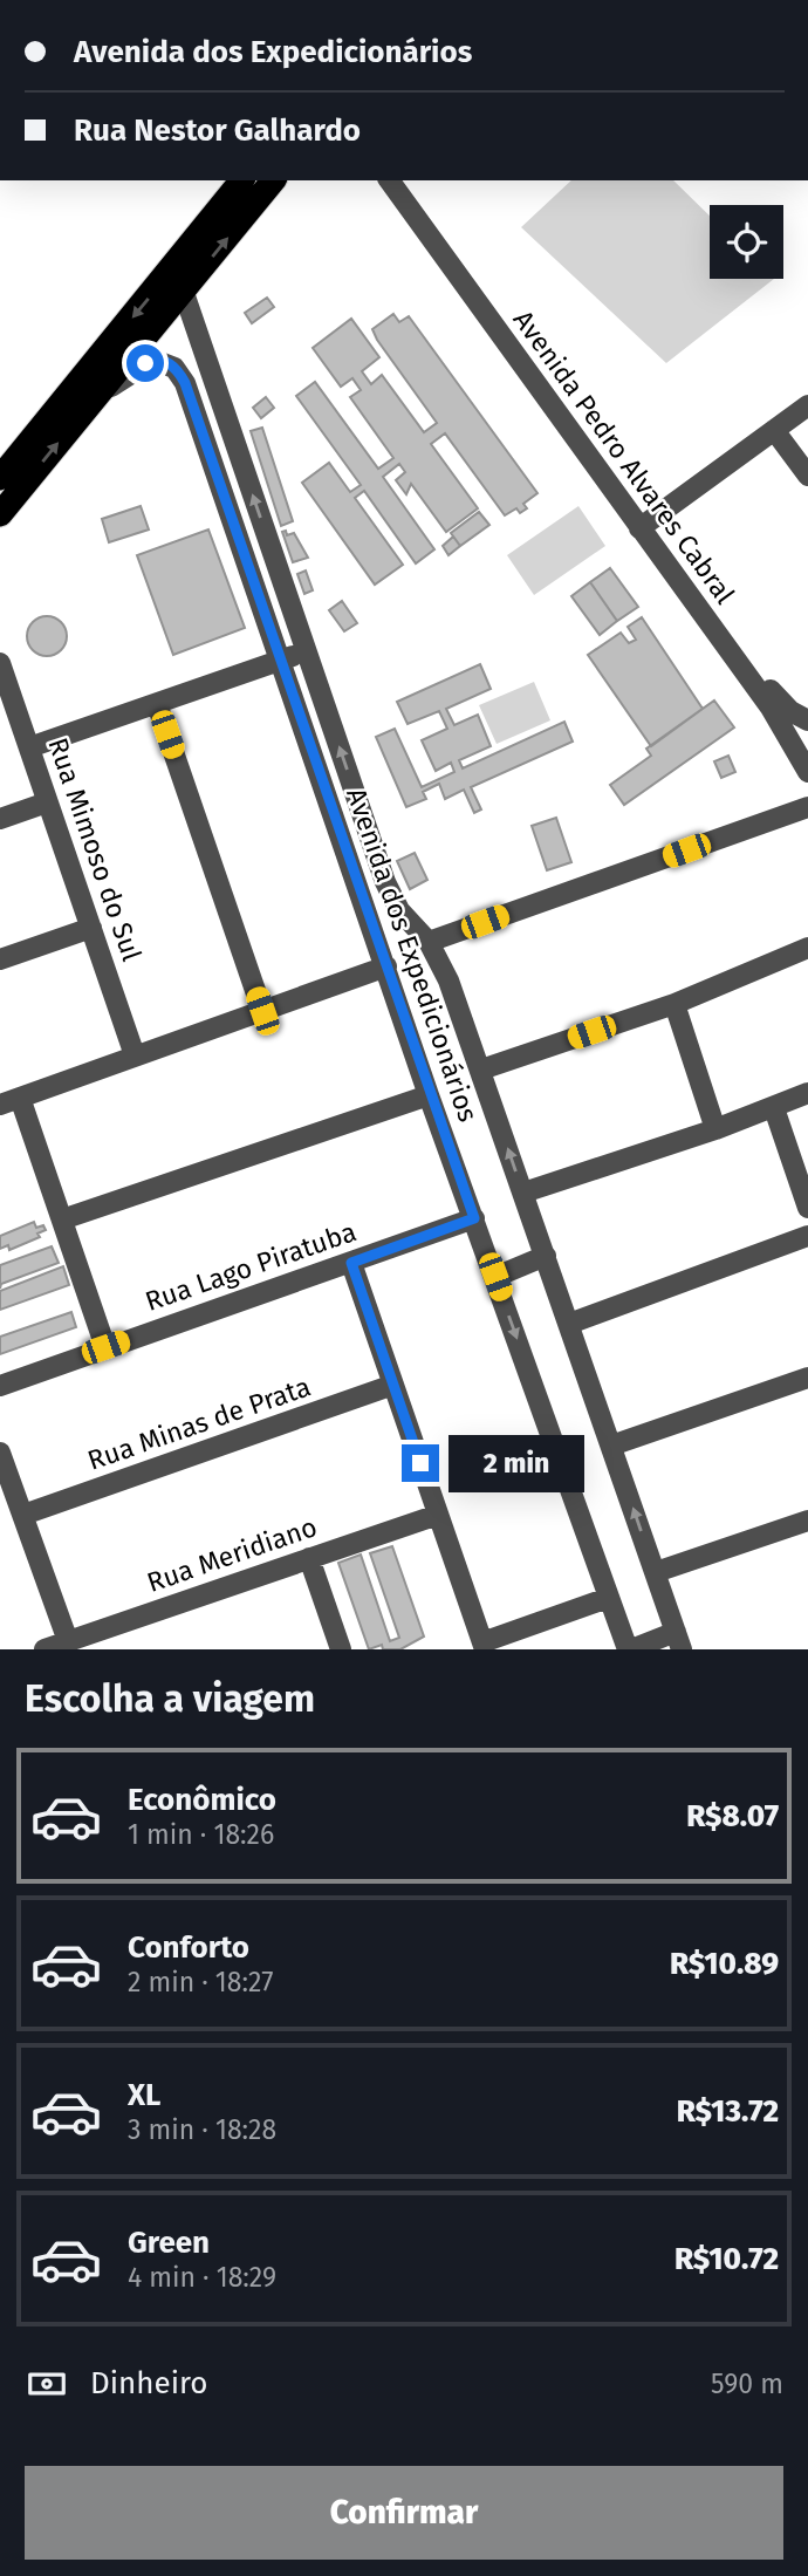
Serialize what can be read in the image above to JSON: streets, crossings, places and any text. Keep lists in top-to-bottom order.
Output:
{
  "streets": {
    "street": [
      "Avenida Pedro Alvares Cabral",
      "Rua Mimoso do Sul",
      "Avenida dos Expedicionários",
      "Rua Lago Piratuba",
      "Rua Minas de Prata",
      "Rua Meridiano"
    ]
  },
  "crossings": [
    ["Avenida dos Expedicionários", "Rua Lago Piratuba"]
  ],
  "page": {
    "banner": ["Avenida dos Expedicionários", "Rua Nestor Galhardo"],
    "bubble": "2 min",
    "heading": "Escolha a viagem",
    "list": [
      {
        "name": "Econômico",
        "note": "1 min · 18:26",
        "value": "R$8.07"
      },
      {
        "name": "Conforto",
        "note": "2 min · 18:27",
        "value": "R$10.89"
      },
      {
        "name": "XL",
        "note": "3 min · 18:28",
        "value": "R$13.72"
      },
      {
        "name": "Green",
        "note": "4 min · 18:29",
        "value": "R$10.72"
      }
    ],
    "pay": ["Dinheiro", "590 m"],
    "buttons": "Confirmar"
  }
}
